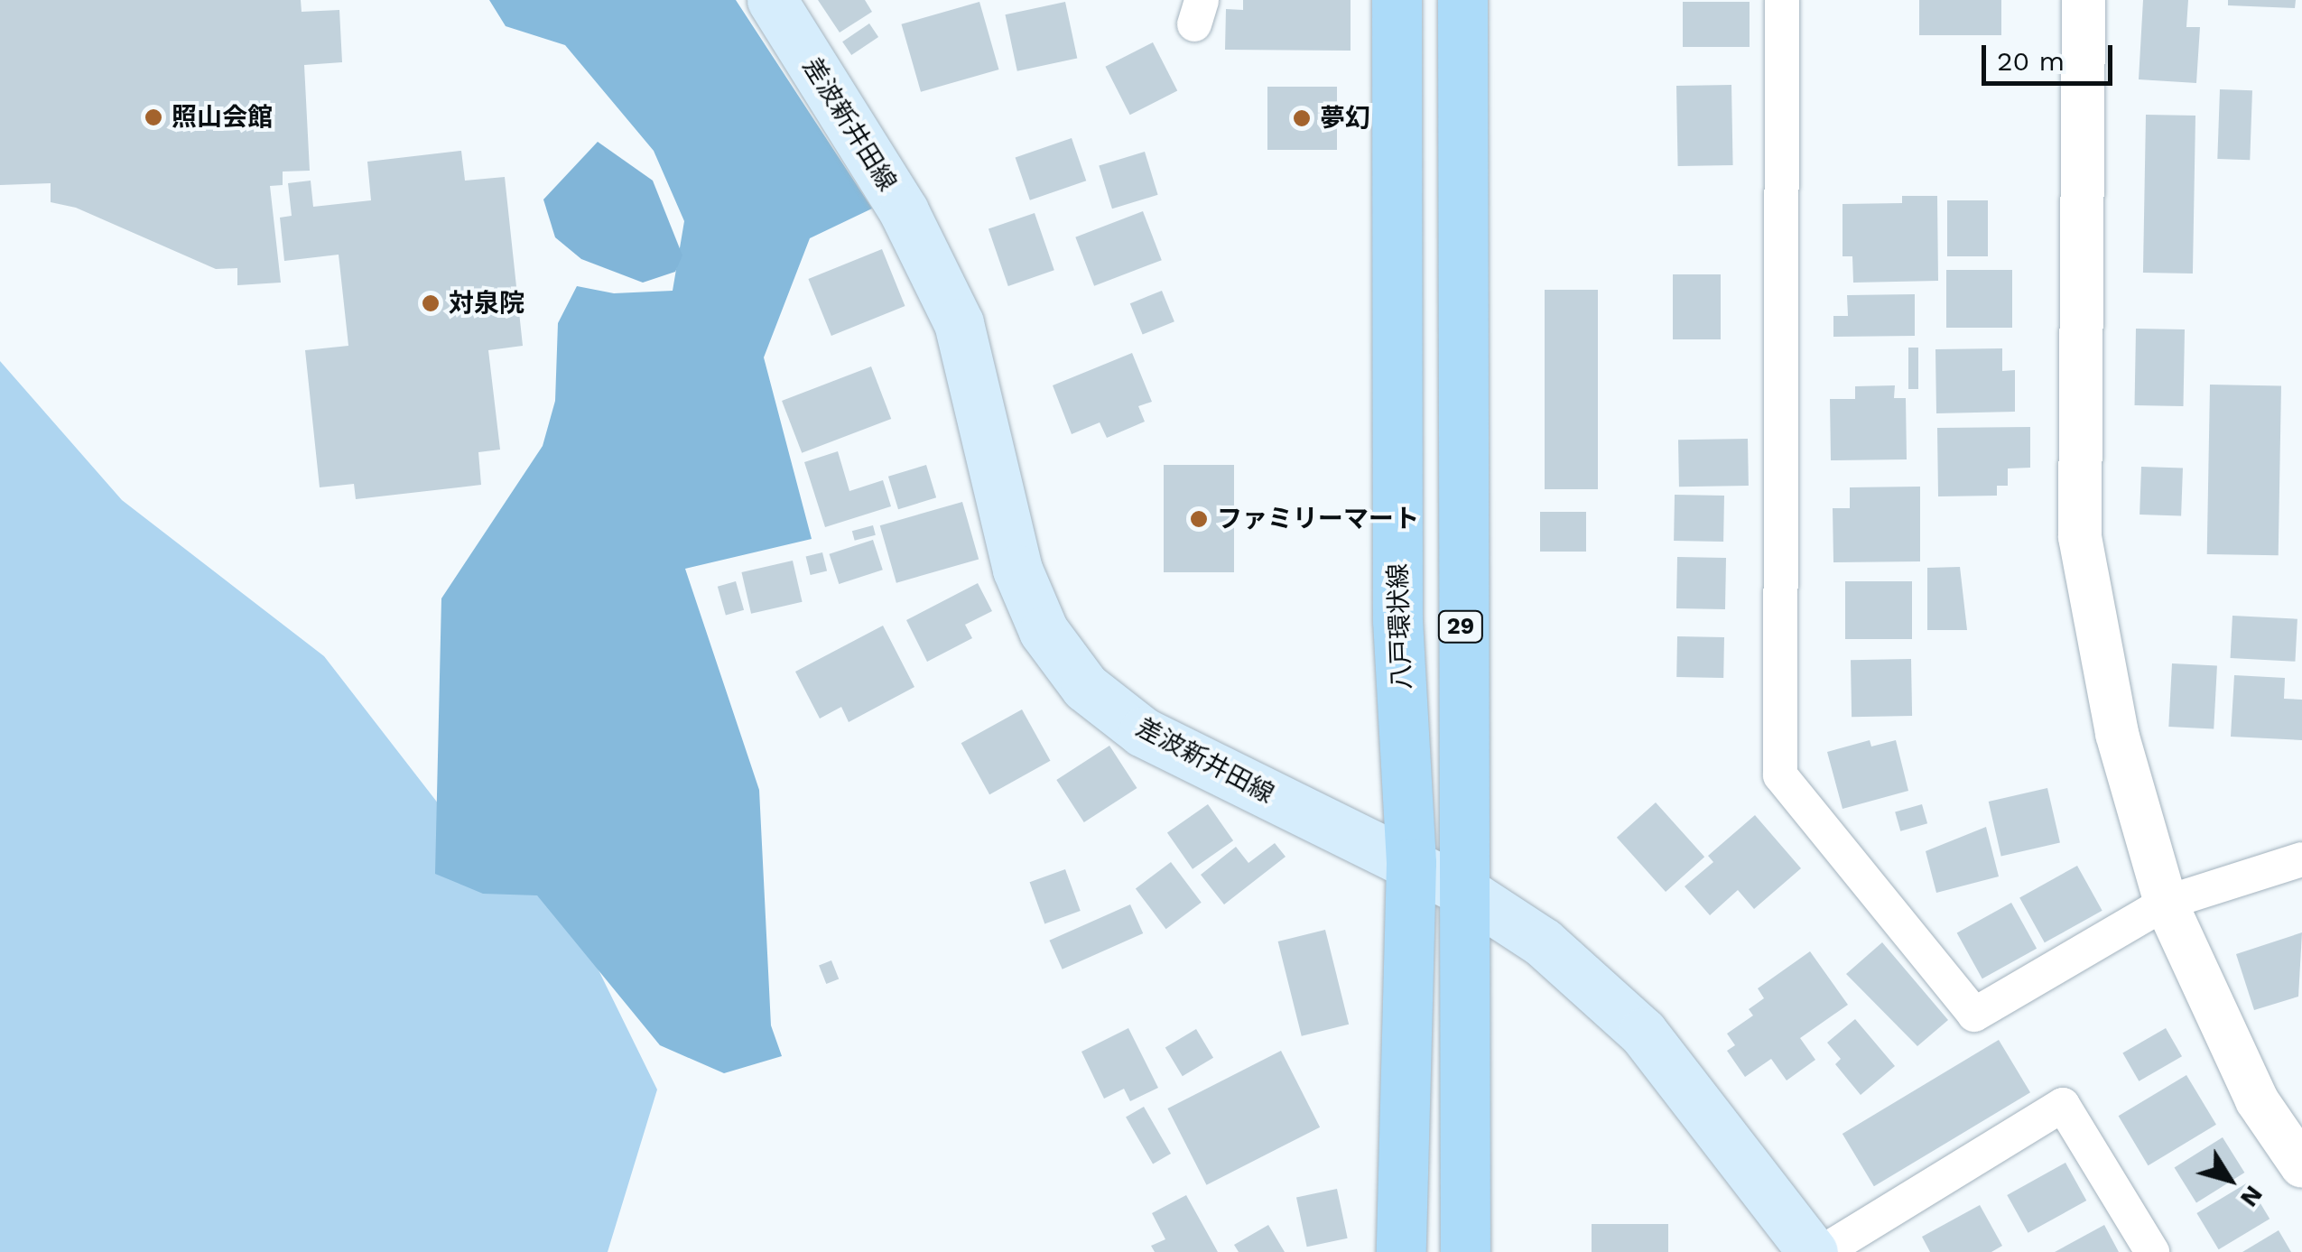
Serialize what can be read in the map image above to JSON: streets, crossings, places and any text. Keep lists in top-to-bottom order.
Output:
{
  "streets": {
    "main road": ["差波新井田線", "八戸環状線", "29"]
  },
  "crossings": [
    ["差波新井田線", "八戸環状線"],
    ["差波新井田線", "29"]
  ],
  "places": [
    "照山会館",
    "夢幻",
    "対泉院",
    "ファミリーマート"
  ],
  "scale_bar": "20 m",
  "north": "bottom right"
}
